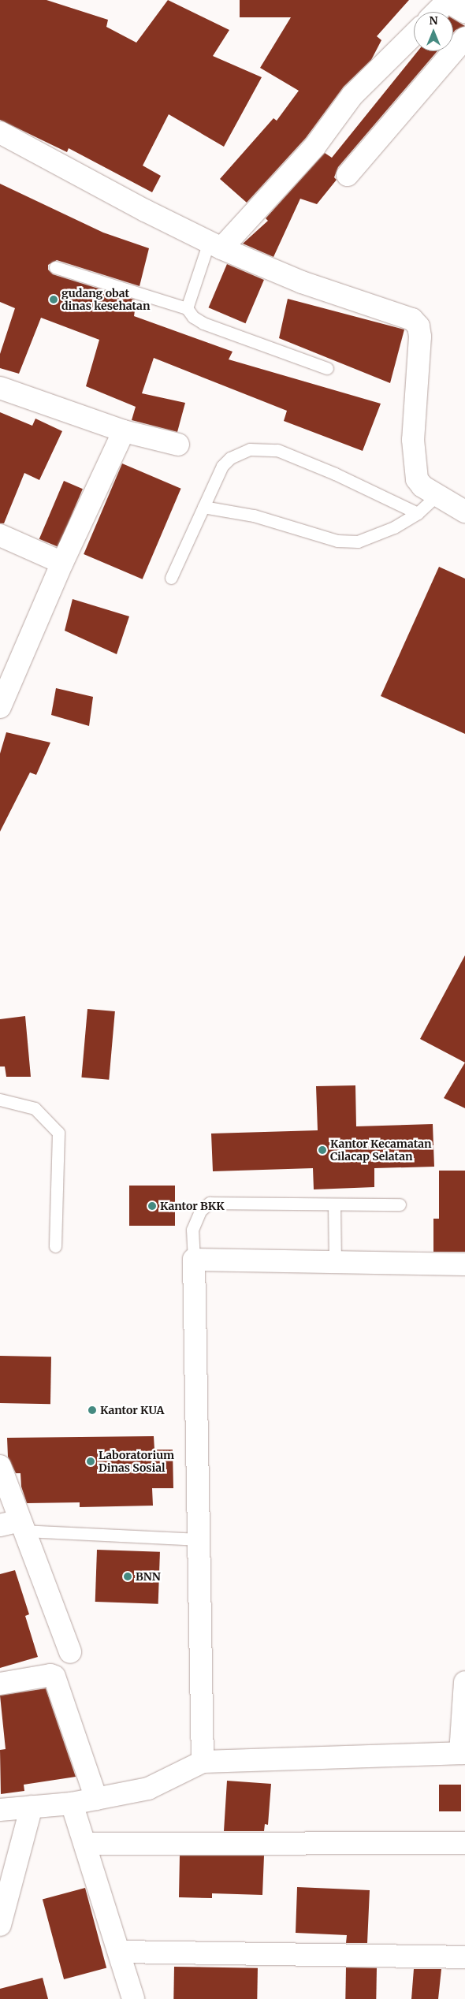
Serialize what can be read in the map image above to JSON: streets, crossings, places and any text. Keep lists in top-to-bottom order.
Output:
{
  "places": [
    "gudang obat dinas kesehatan",
    "Kantor Kecamatan Cilacap Selatan",
    "Kantor BKK",
    "Kantor KUA",
    "Laboratorium Dinas Sosial",
    "BNN"
  ],
  "north": "top"
}
